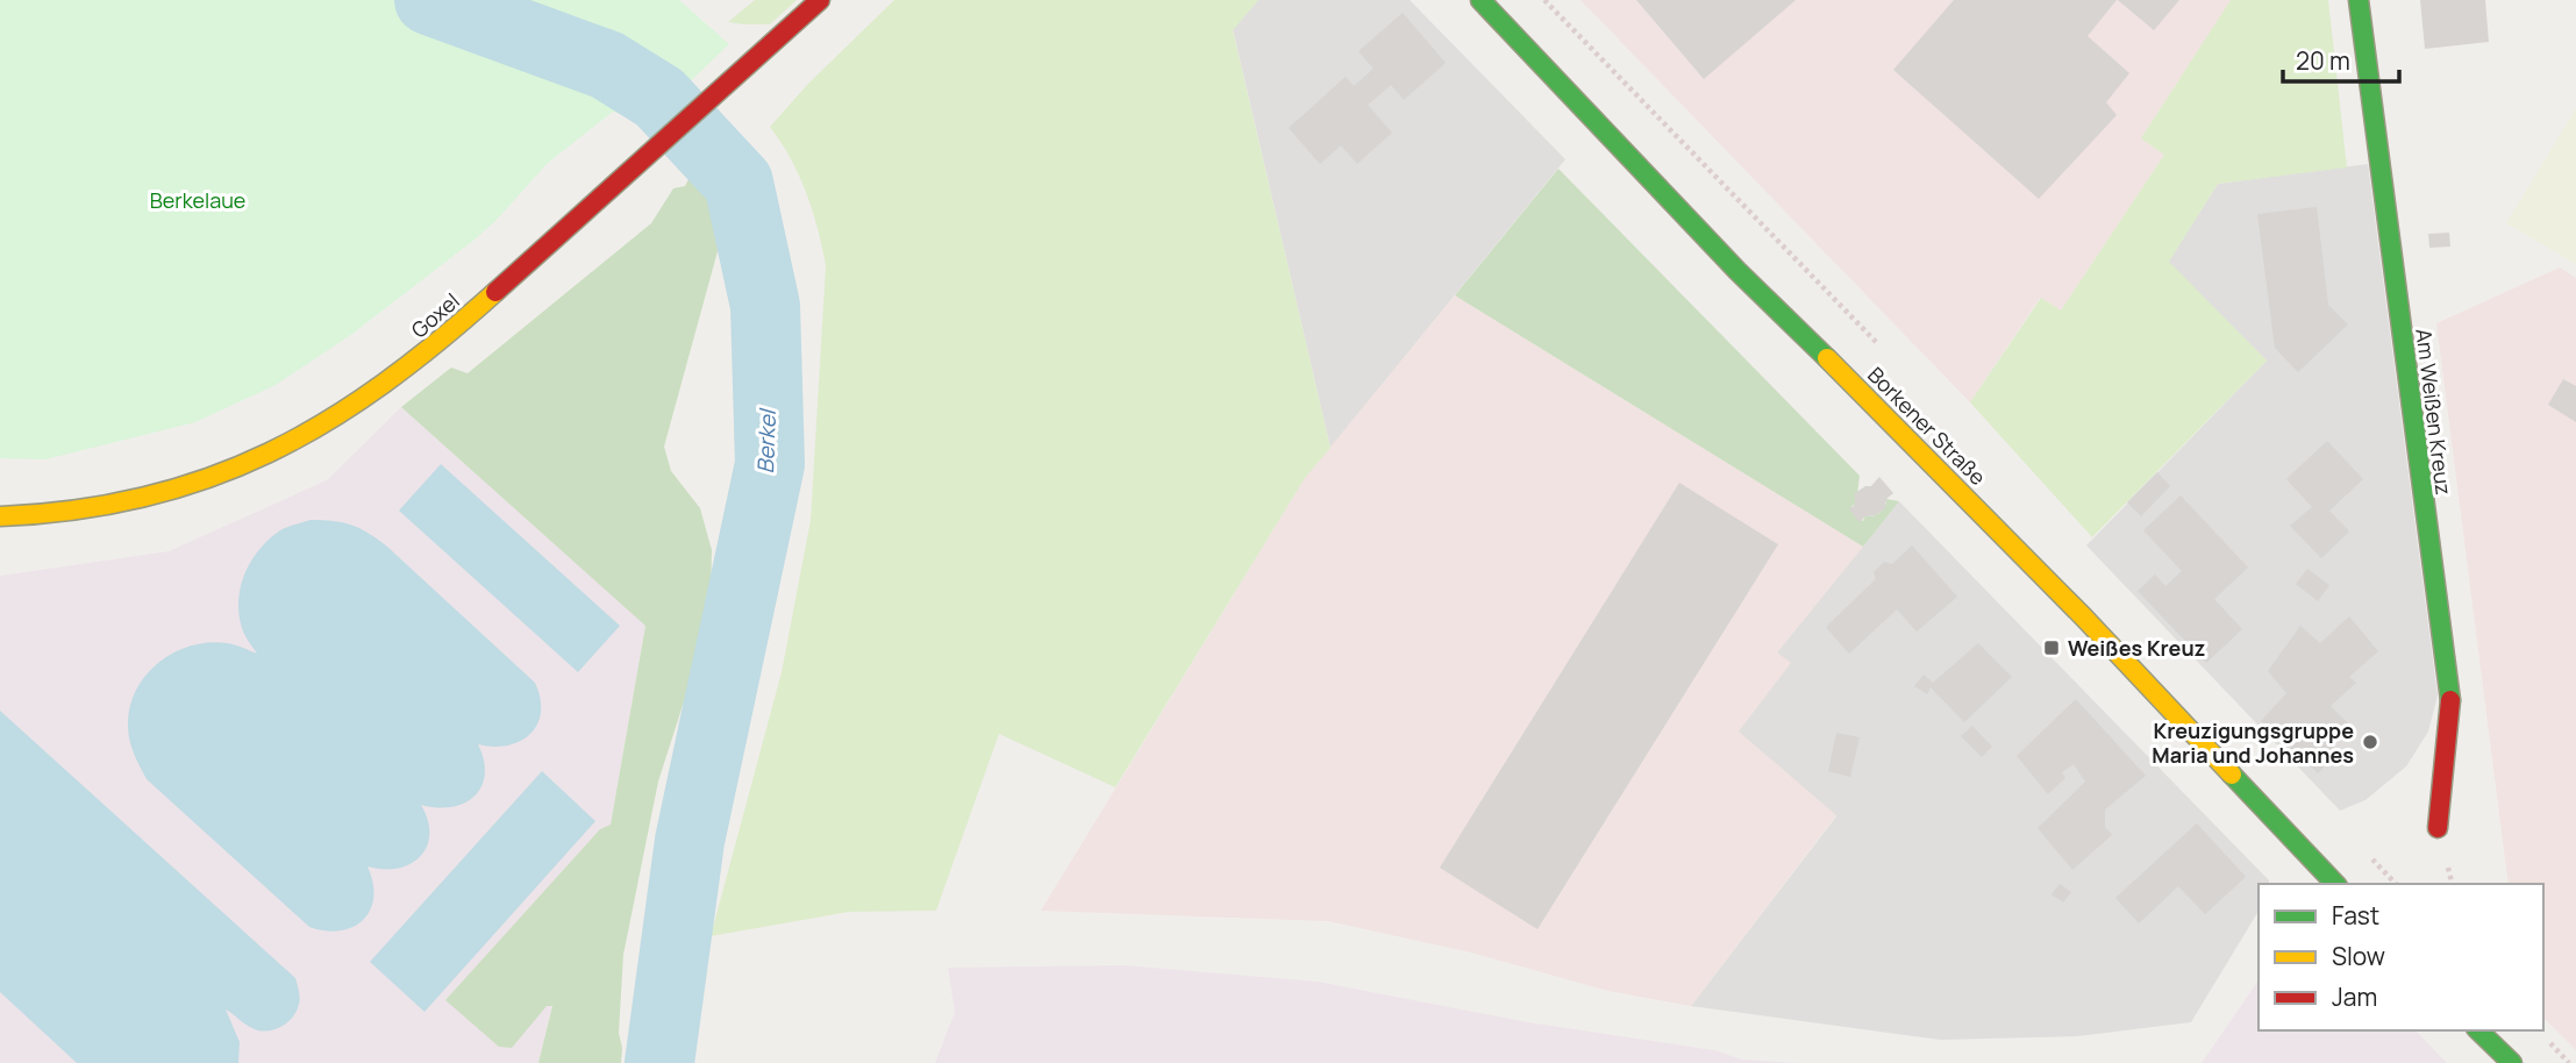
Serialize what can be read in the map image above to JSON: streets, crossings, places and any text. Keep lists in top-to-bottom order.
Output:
{
  "streets": {
    "street": ["Goxel", "Am Weißen Kreuz", "Borkener Straße"]
  },
  "water": ["Berkel"],
  "parks": ["Berkelaue"],
  "places": {
    "transit": ["Weißes Kreuz"],
    "other": ["Kreuzigungsgruppe Maria und Johannes"]
  },
  "legend": ["Fast", "Slow", "Jam"],
  "scale_bar": "20 m"
}
